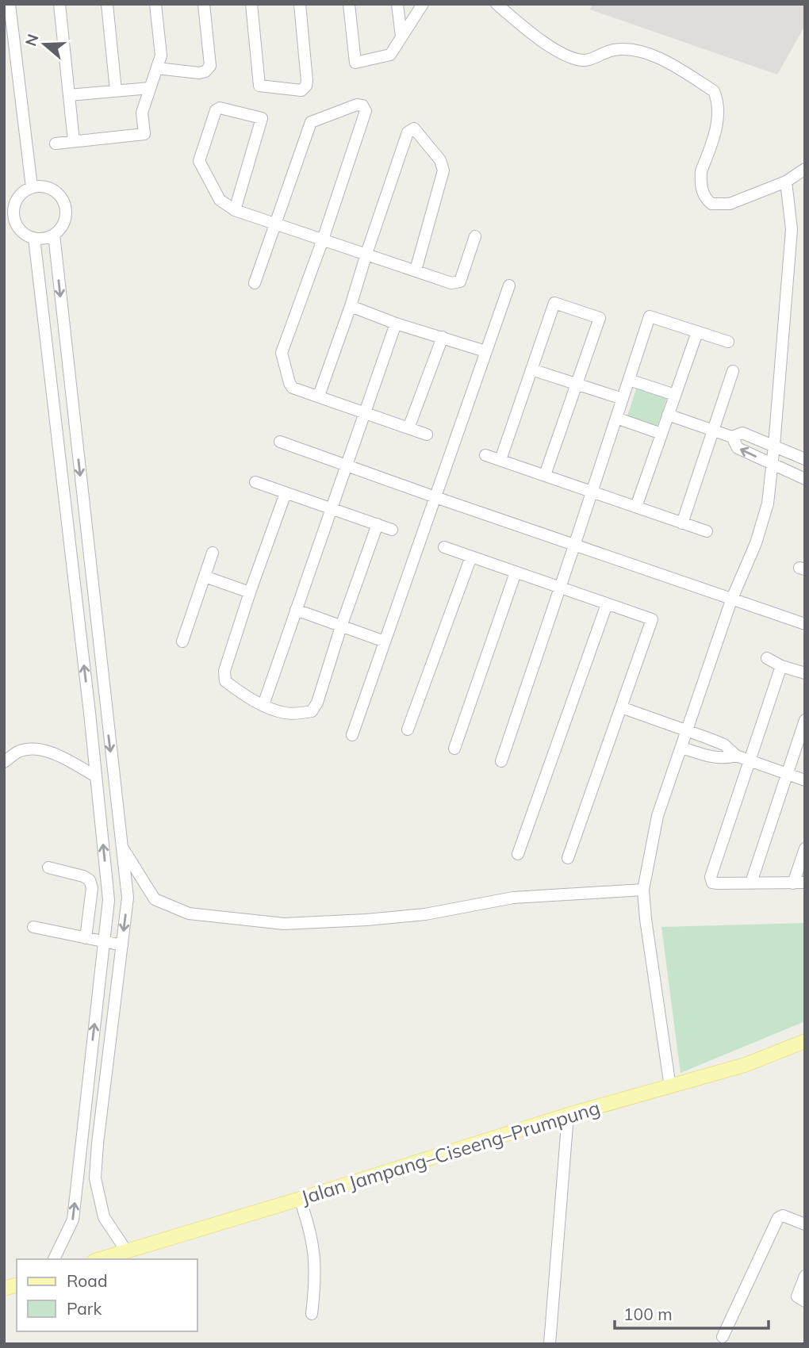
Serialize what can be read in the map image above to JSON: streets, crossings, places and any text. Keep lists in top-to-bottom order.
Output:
{
  "streets": {
    "main road": ["Jalan Jampang–Ciseeng–Prumpung"]
  },
  "legend": ["Road", "Park"],
  "scale_bar": "100 m",
  "north": "left"
}
